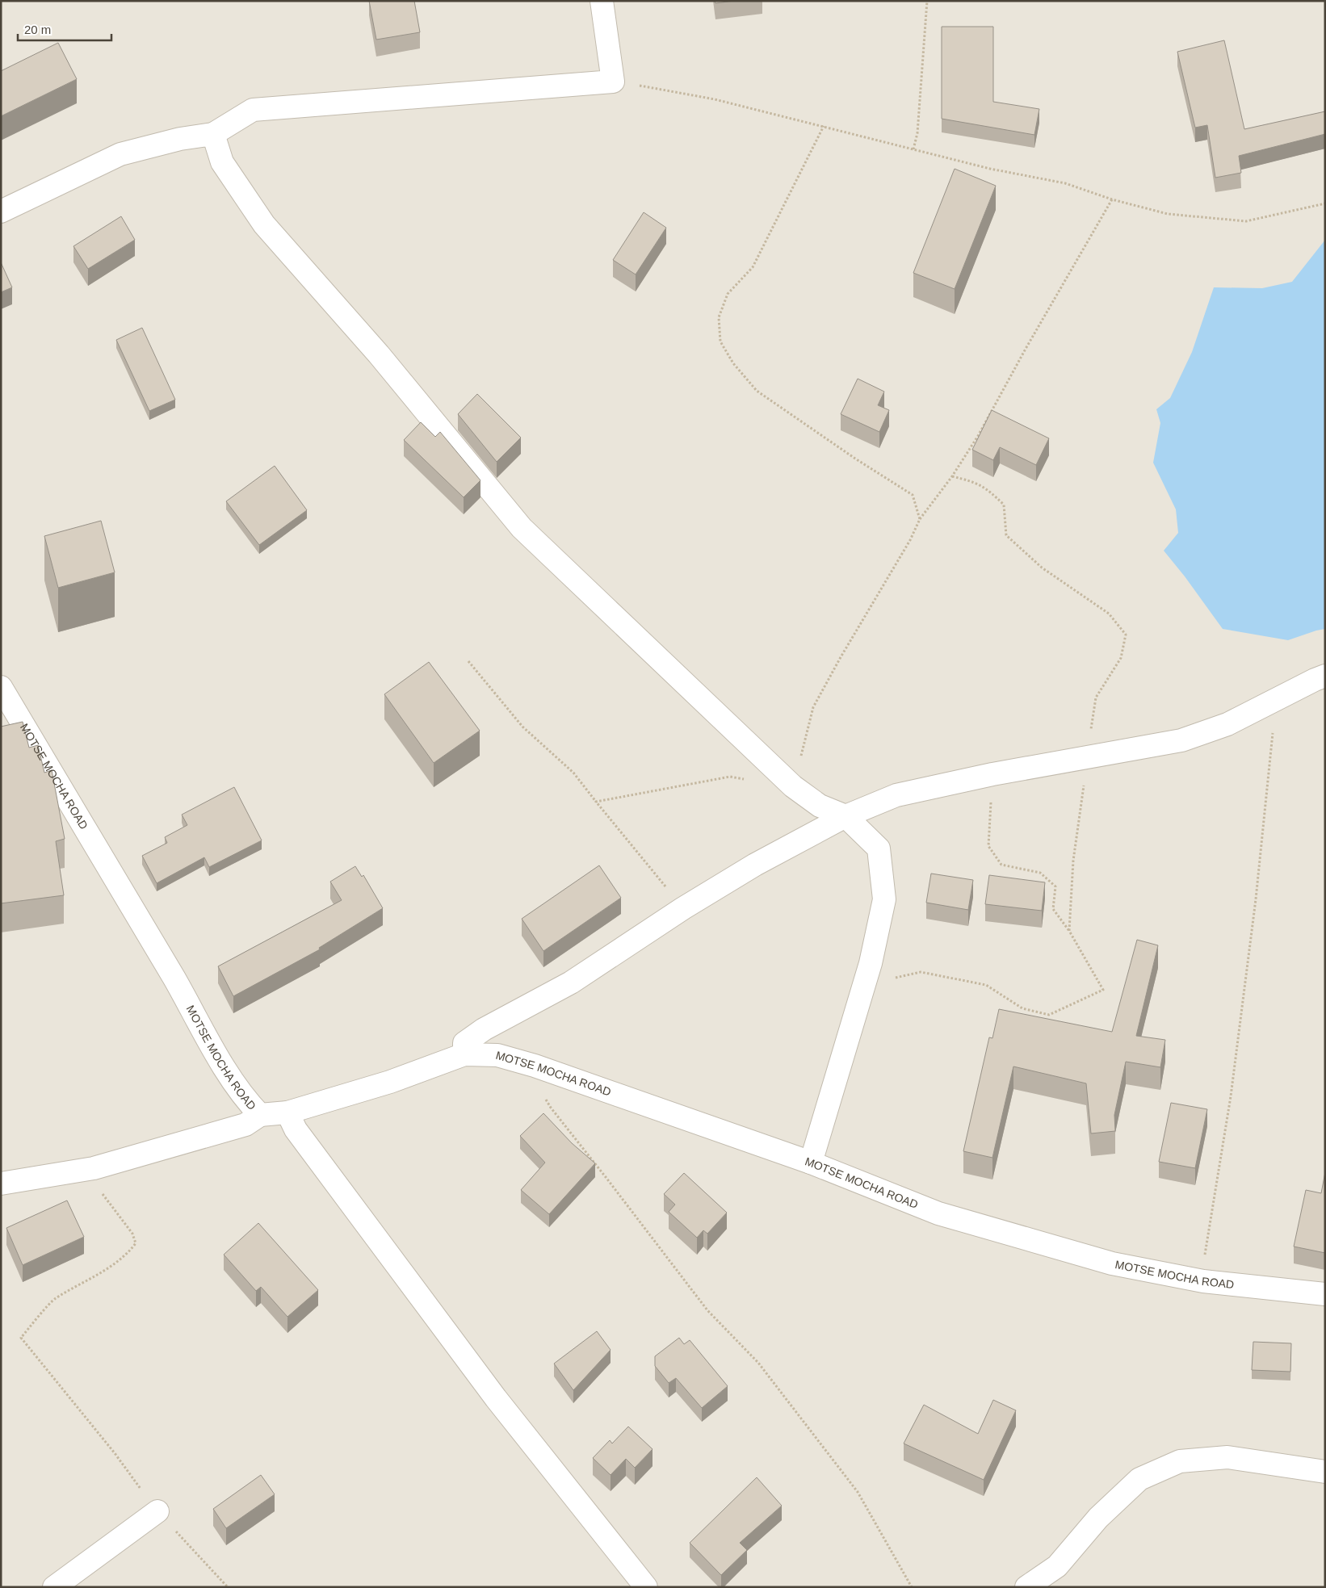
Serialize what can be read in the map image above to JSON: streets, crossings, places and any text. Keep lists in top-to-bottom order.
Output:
{
  "streets": {
    "street": ["MOTSE MOCHA ROAD"]
  },
  "scale_bar": "20 m"
}
